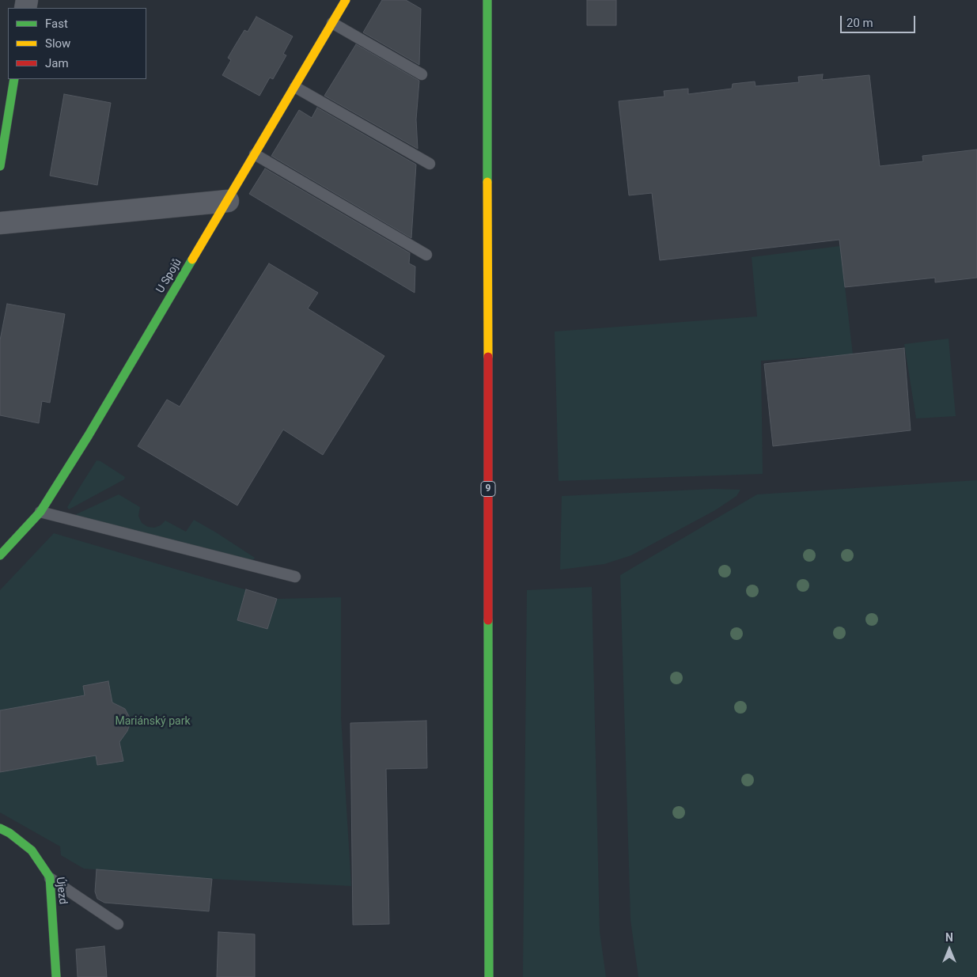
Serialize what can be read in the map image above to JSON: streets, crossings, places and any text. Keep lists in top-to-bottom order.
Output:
{
  "streets": {
    "main road": ["U Spojů", "9", "Újezd"]
  },
  "parks": ["Mariánský park"],
  "legend": ["Fast", "Slow", "Jam"],
  "scale_bar": "20 m",
  "north": "top"
}
